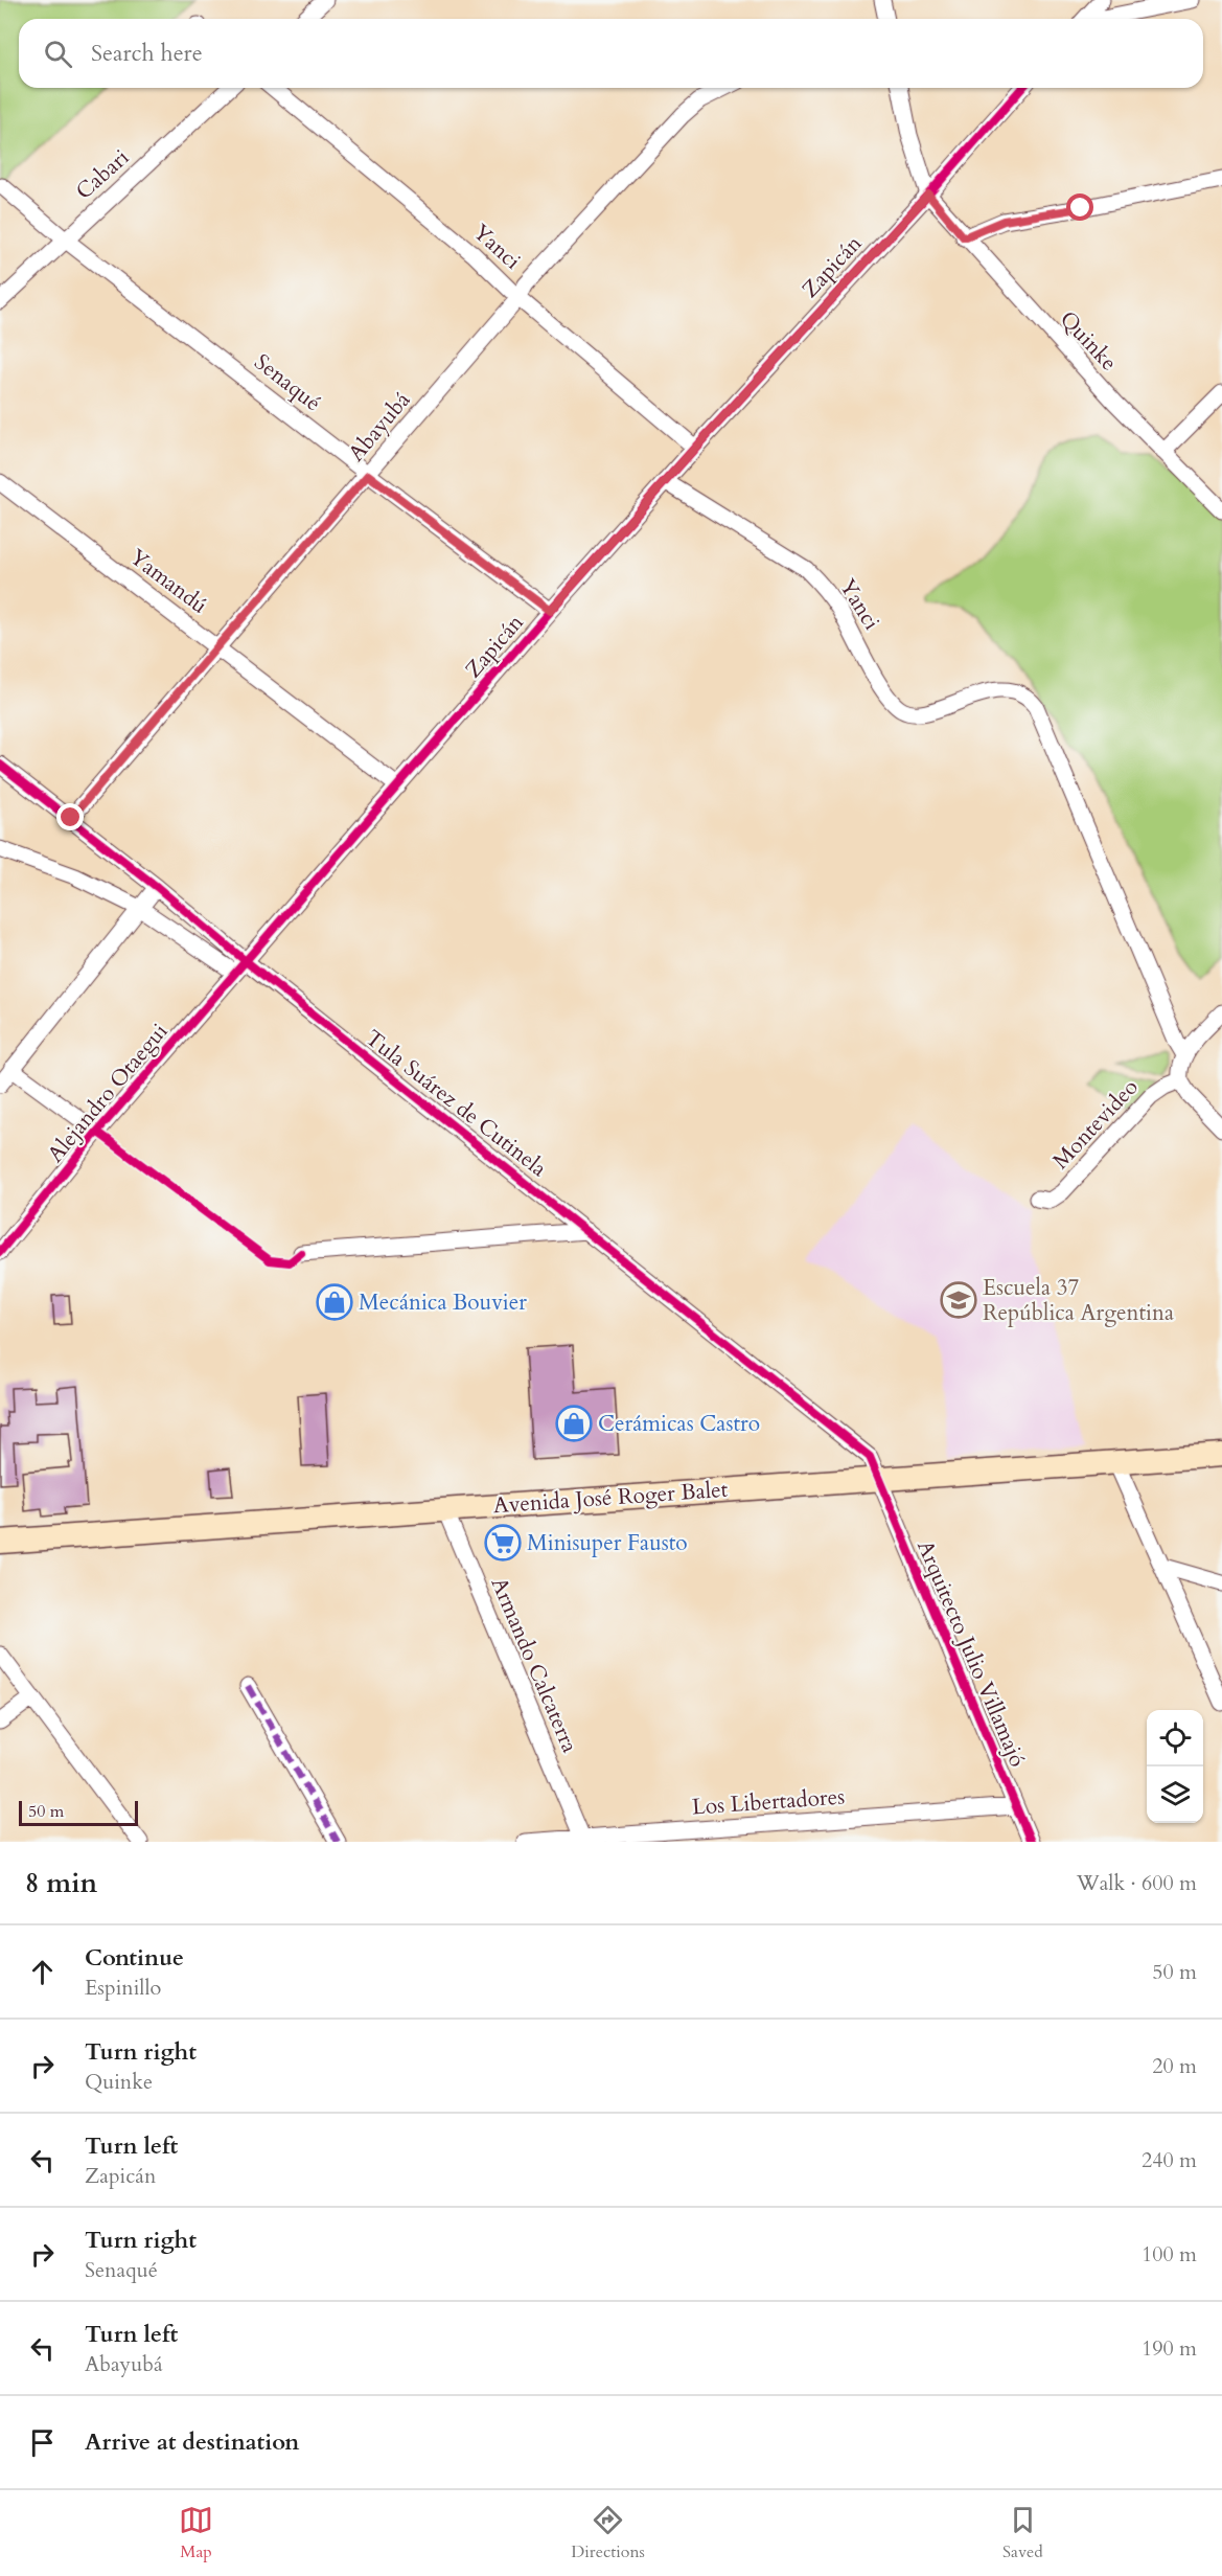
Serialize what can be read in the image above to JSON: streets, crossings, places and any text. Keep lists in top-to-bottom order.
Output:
{
  "streets": {
    "street": [
      "Cabari",
      "Yanci",
      "Zapicán",
      "Quinke",
      "Senaqué",
      "Abayubá",
      "Yamandú",
      "Alejandro Otaegui",
      "Tula Suárez de Cutinela",
      "Montevideo",
      "Avenida José Roger Balet",
      "Arquitecto Julio Villamajó",
      "Armando Calcaterra",
      "Los Libertadores"
    ]
  },
  "crossings": [
    ["Cabari", "Senaqué"],
    ["Yanci", "Zapicán"],
    ["Yanci", "Abayubá"],
    ["Zapicán", "Quinke"],
    ["Zapicán", "Senaqué"],
    ["Zapicán", "Yamandú"],
    ["Zapicán", "Alejandro Otaegui"],
    ["Zapicán", "Tula Suárez de Cutinela"],
    ["Senaqué", "Abayubá"],
    ["Abayubá", "Yamandú"],
    ["Abayubá", "Tula Suárez de Cutinela"],
    ["Alejandro Otaegui", "Tula Suárez de Cutinela"],
    ["Tula Suárez de Cutinela", "Avenida José Roger Balet"],
    ["Tula Suárez de Cutinela", "Arquitecto Julio Villamajó"],
    ["Avenida José Roger Balet", "Arquitecto Julio Villamajó"],
    ["Avenida José Roger Balet", "Armando Calcaterra"],
    ["Arquitecto Julio Villamajó", "Los Libertadores"],
    ["Armando Calcaterra", "Los Libertadores"]
  ],
  "places": {
    "school or university": ["Escuela 37 República Argentina"],
    "shop": ["Mecánica Bouvier", "Cerámicas Castro"],
    "supermarket": ["Minisuper Fausto"]
  },
  "scale_bar": "50 m",
  "page": {
    "search": "Search here",
    "scale": "50 m",
    "heading": ["8 min", "Walk · 600 m"],
    "list": [
      ["Continue", "Espinillo", "50 m"],
      ["Turn right", "Quinke", "20 m"],
      ["Turn left", "Zapicán", "240 m"],
      ["Turn right", "Senaqué", "100 m"],
      ["Turn left", "Abayubá", "190 m"],
      "Arrive at destination"
    ],
    "nav": ["Map", "Directions", "Saved"]
  }
}
